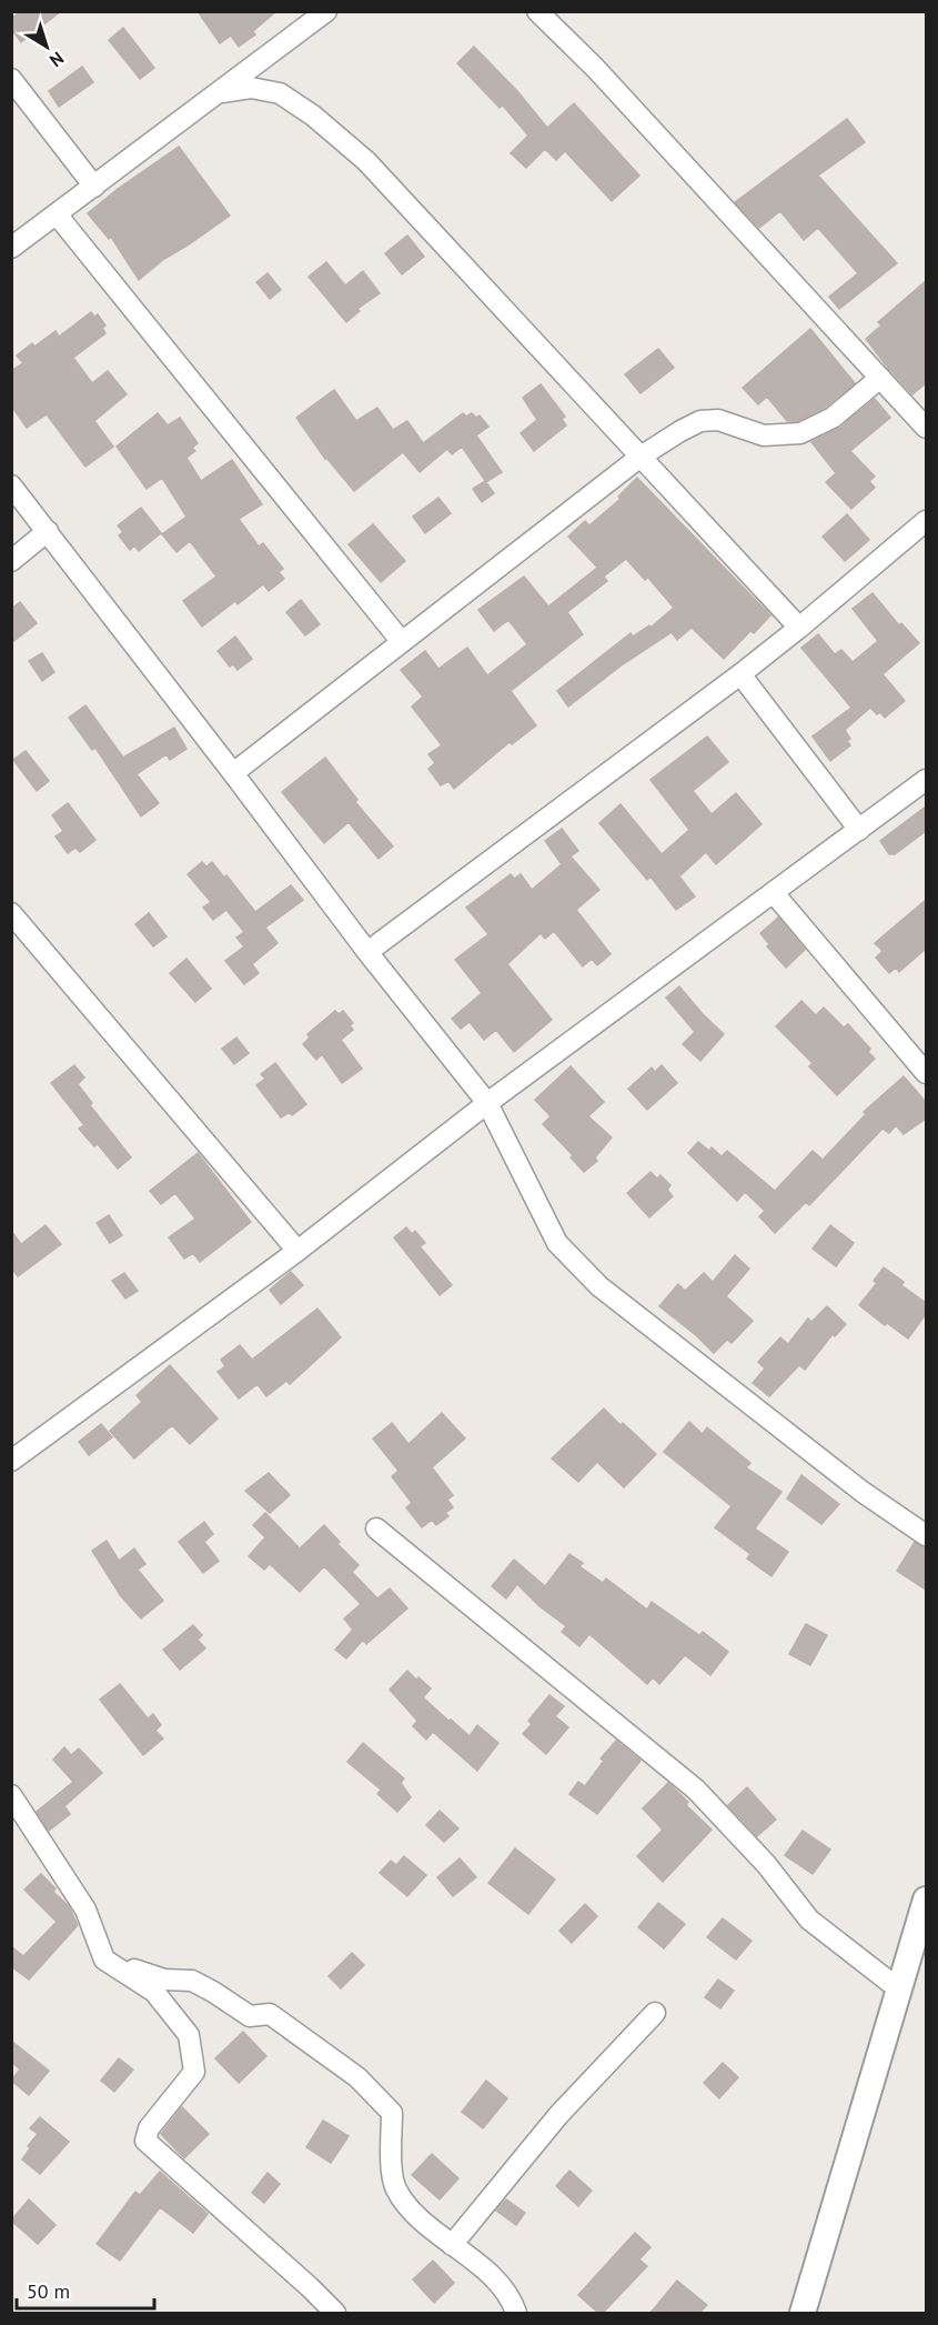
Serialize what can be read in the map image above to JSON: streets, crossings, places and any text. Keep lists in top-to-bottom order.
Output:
{
  "scale_bar": "50 m",
  "north": "bottom right"
}
